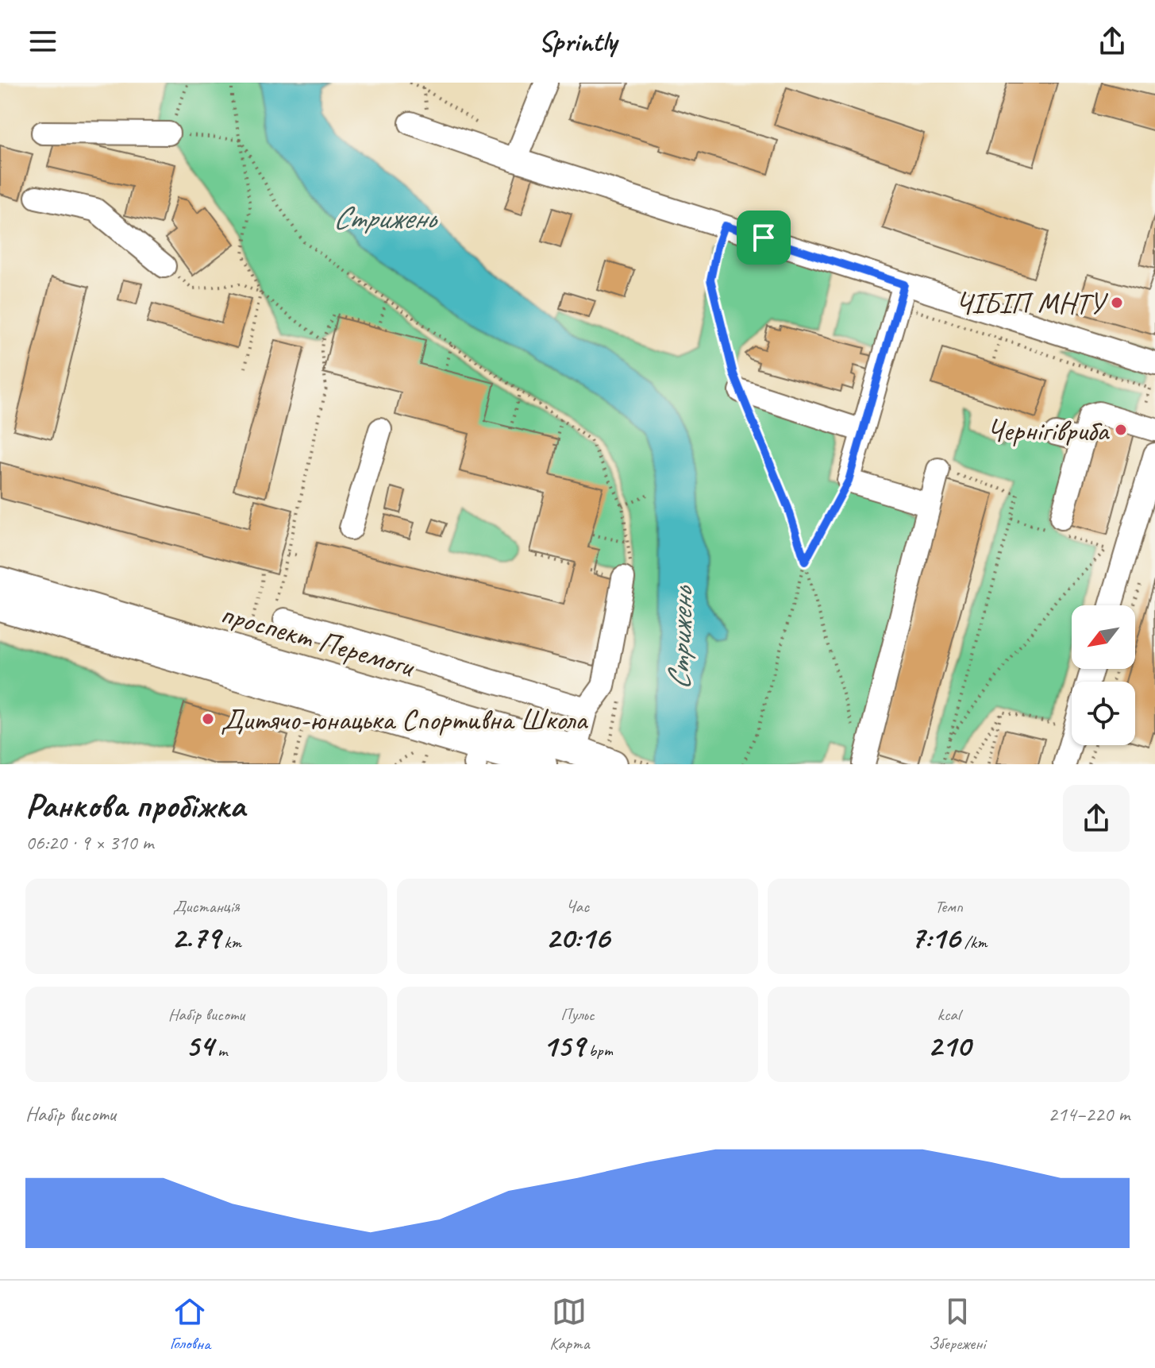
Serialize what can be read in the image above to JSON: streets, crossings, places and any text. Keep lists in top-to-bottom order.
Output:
{
  "streets": {
    "main road": ["проспект Перемоги"]
  },
  "water": ["Стрижень"],
  "places": ["ЧІБІП МНТУ", "Чернігівриба", "Дитячо-юнацька Спортивна Школа"],
  "north": "bottom left",
  "page": {
    "header": "Sprintly",
    "heading": ["Ранкова пробіжка", "06:20 · 9 × 310 m"],
    "stats": [
      ["Дистанція", "2.79 km"],
      ["Час", "20:16"],
      ["Темп", "7:16 /km"],
      ["Набір висоти", "54 m"],
      ["Пульс", "159 bpm"],
      ["kcal", "210"]
    ],
    "chart": ["Набір висоти", "214–220 m"],
    "tabs": ["Головна", "Карта", "Збережені"]
  }
}
